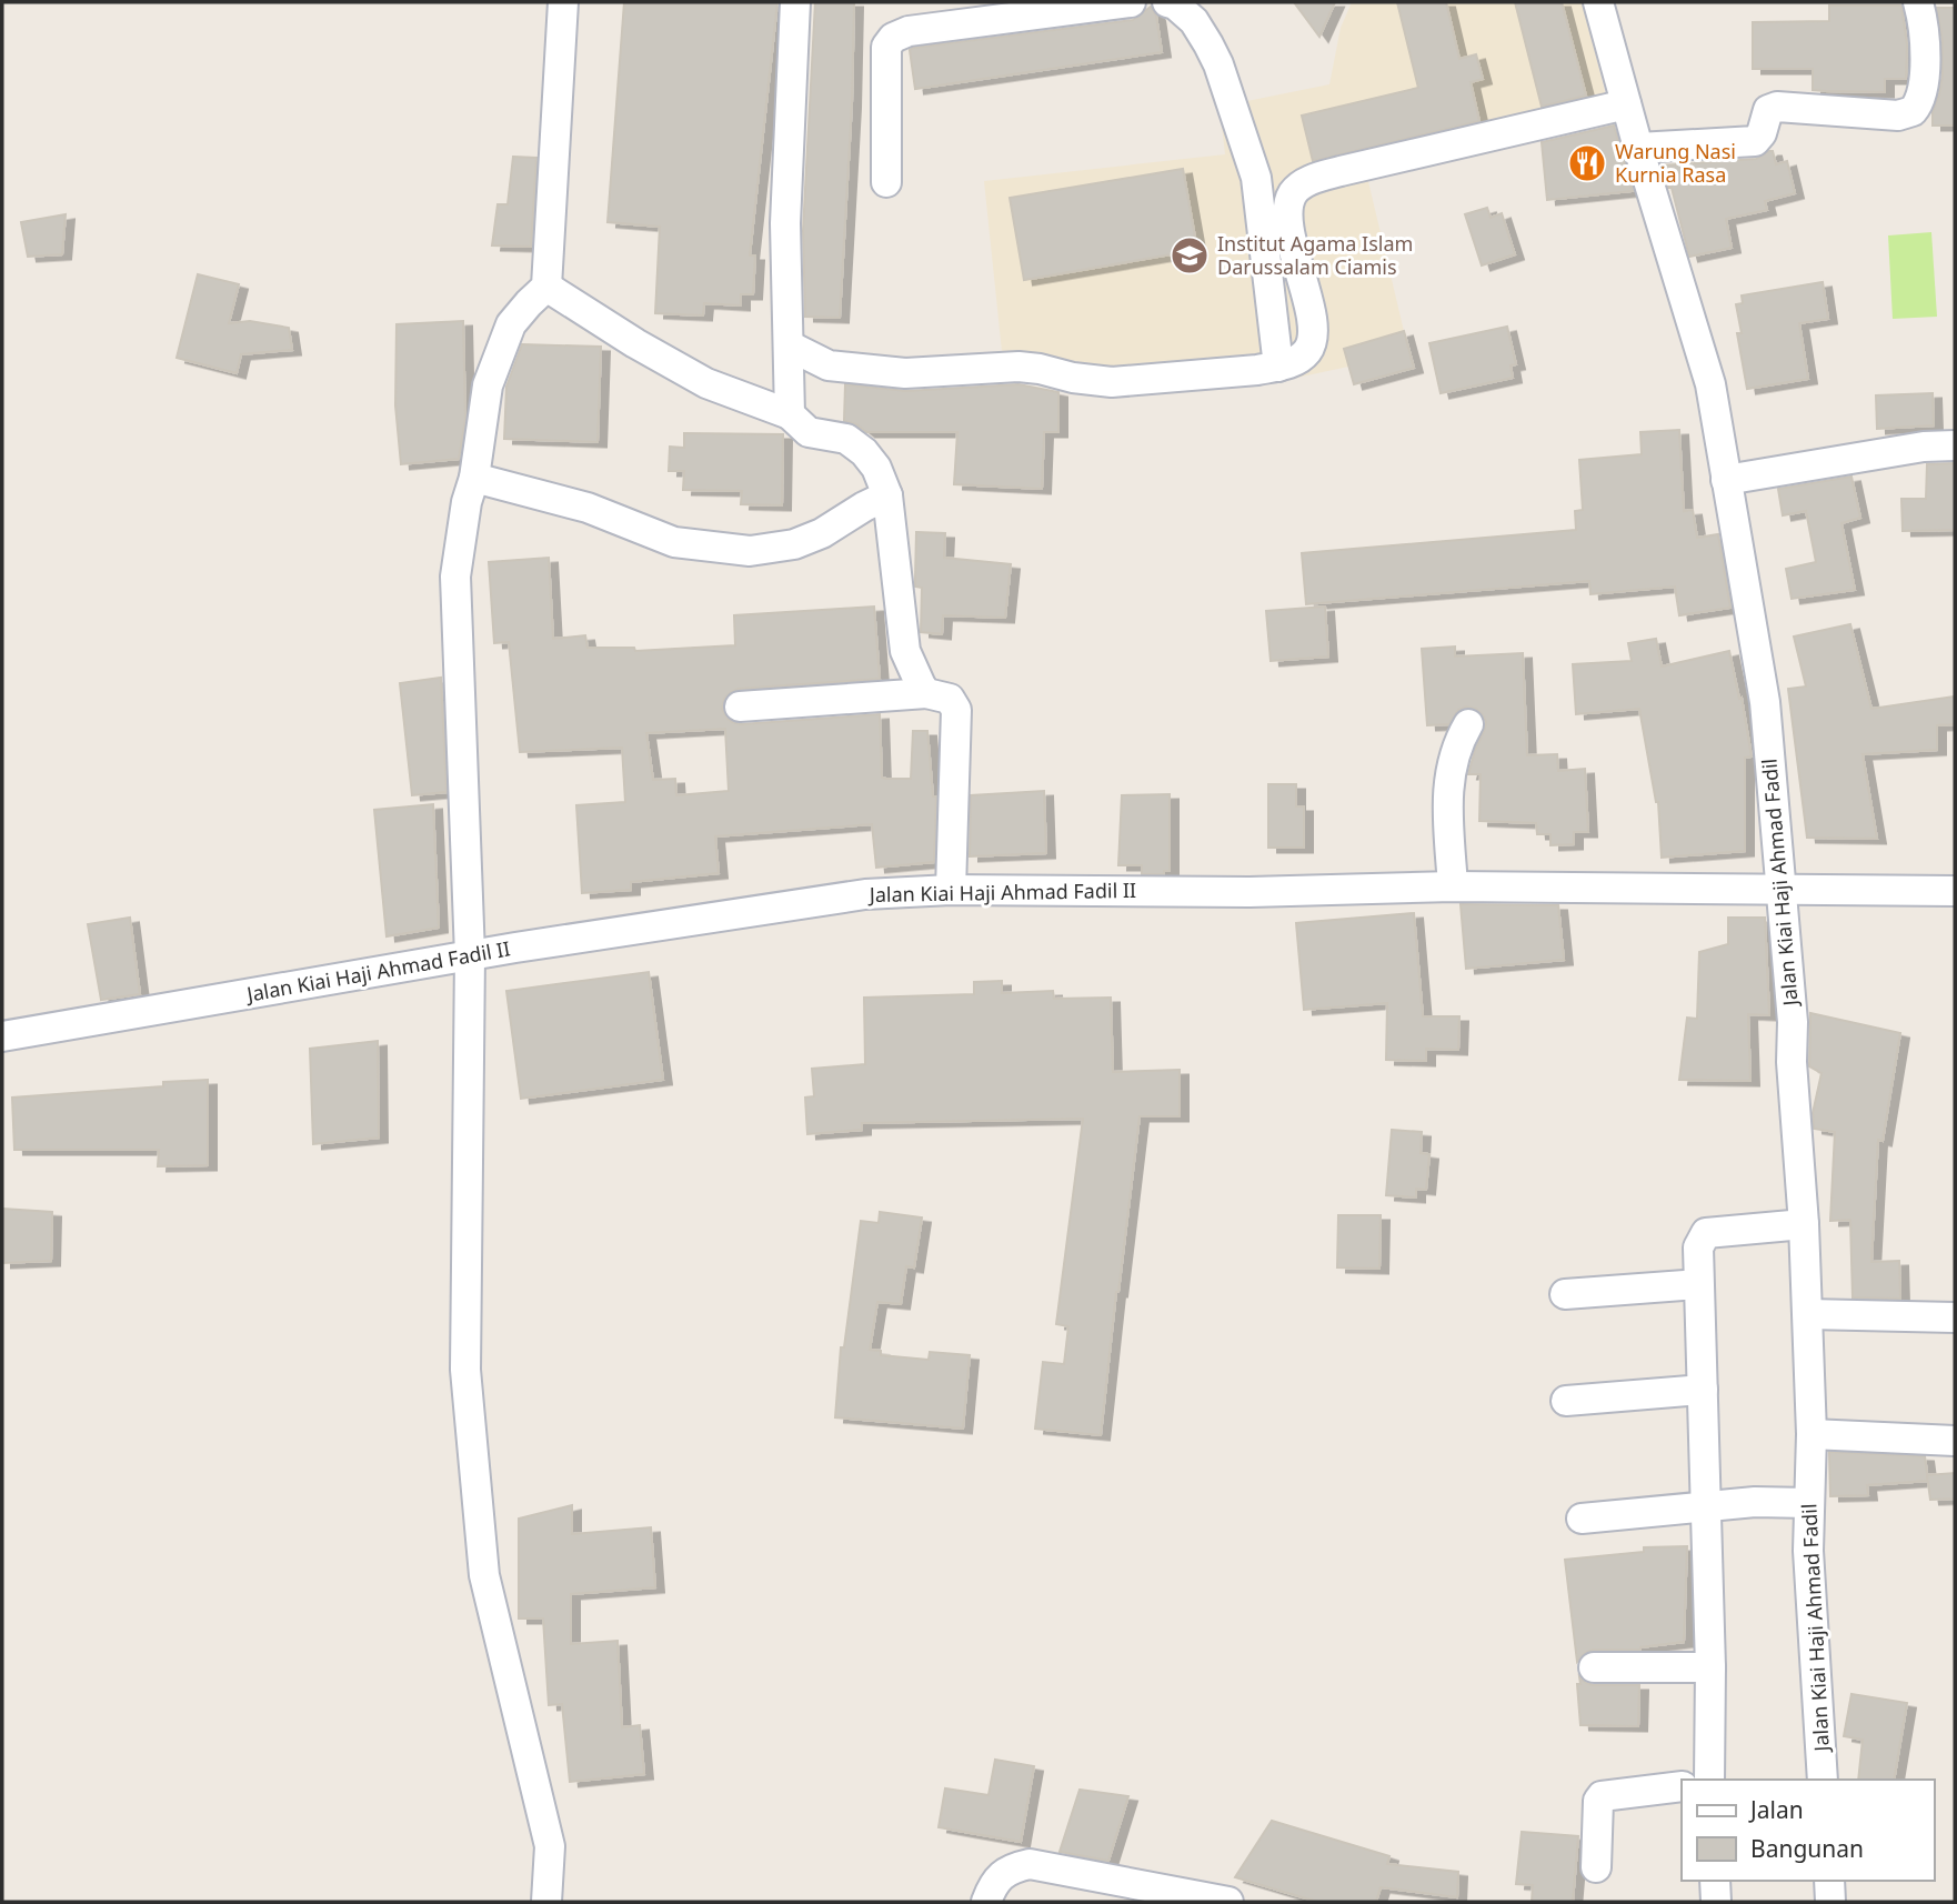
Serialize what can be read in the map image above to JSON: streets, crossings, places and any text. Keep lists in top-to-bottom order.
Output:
{
  "streets": {
    "street": ["Jalan Kiai Haji Ahmad Fadil", "Jalan Kiai Haji Ahmad Fadil II"]
  },
  "crossings": [
    ["Jalan Kiai Haji Ahmad Fadil", "Jalan Kiai Haji Ahmad Fadil II"]
  ],
  "places": {
    "restaurant": ["Warung Nasi Kurnia Rasa"],
    "school or university": ["Institut Agama Islam Darussalam Ciamis"]
  },
  "legend": ["Jalan", "Bangunan"]
}
